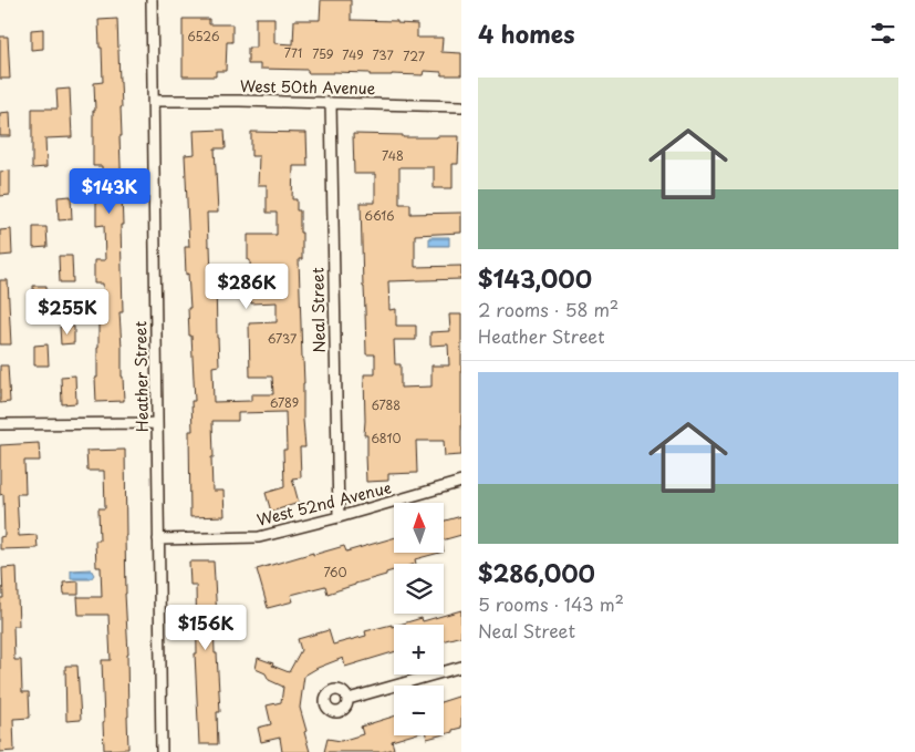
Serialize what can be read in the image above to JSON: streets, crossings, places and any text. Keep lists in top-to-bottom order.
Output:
{
  "streets": {
    "street": [
      "West 50th Avenue",
      "Neal Street",
      "Heather Street",
      "West 52nd Avenue"
    ]
  },
  "crossings": [
    ["West 50th Avenue", "Neal Street"],
    ["West 50th Avenue", "Heather Street"],
    ["Neal Street", "West 52nd Avenue"],
    ["Heather Street", "West 52nd Avenue"]
  ],
  "house_numbers": [
    "6526",
    "771",
    "759",
    "749",
    "737",
    "727",
    "748",
    "6616",
    "6737",
    "6789",
    "6788",
    "6810",
    "760"
  ],
  "north": "top",
  "page": {
    "heading": "4 homes",
    "list": [
      {
        "name": "$143,000",
        "note": "2 rooms · 58 m² · Heather Street"
      },
      {
        "name": "$286,000",
        "note": "5 rooms · 143 m² · Neal Street"
      }
    ],
    "price": [
      "$143K",
      "$286K",
      "$255K",
      "$156K"
    ],
    "map_buttons": ["+", "−"]
  }
}
